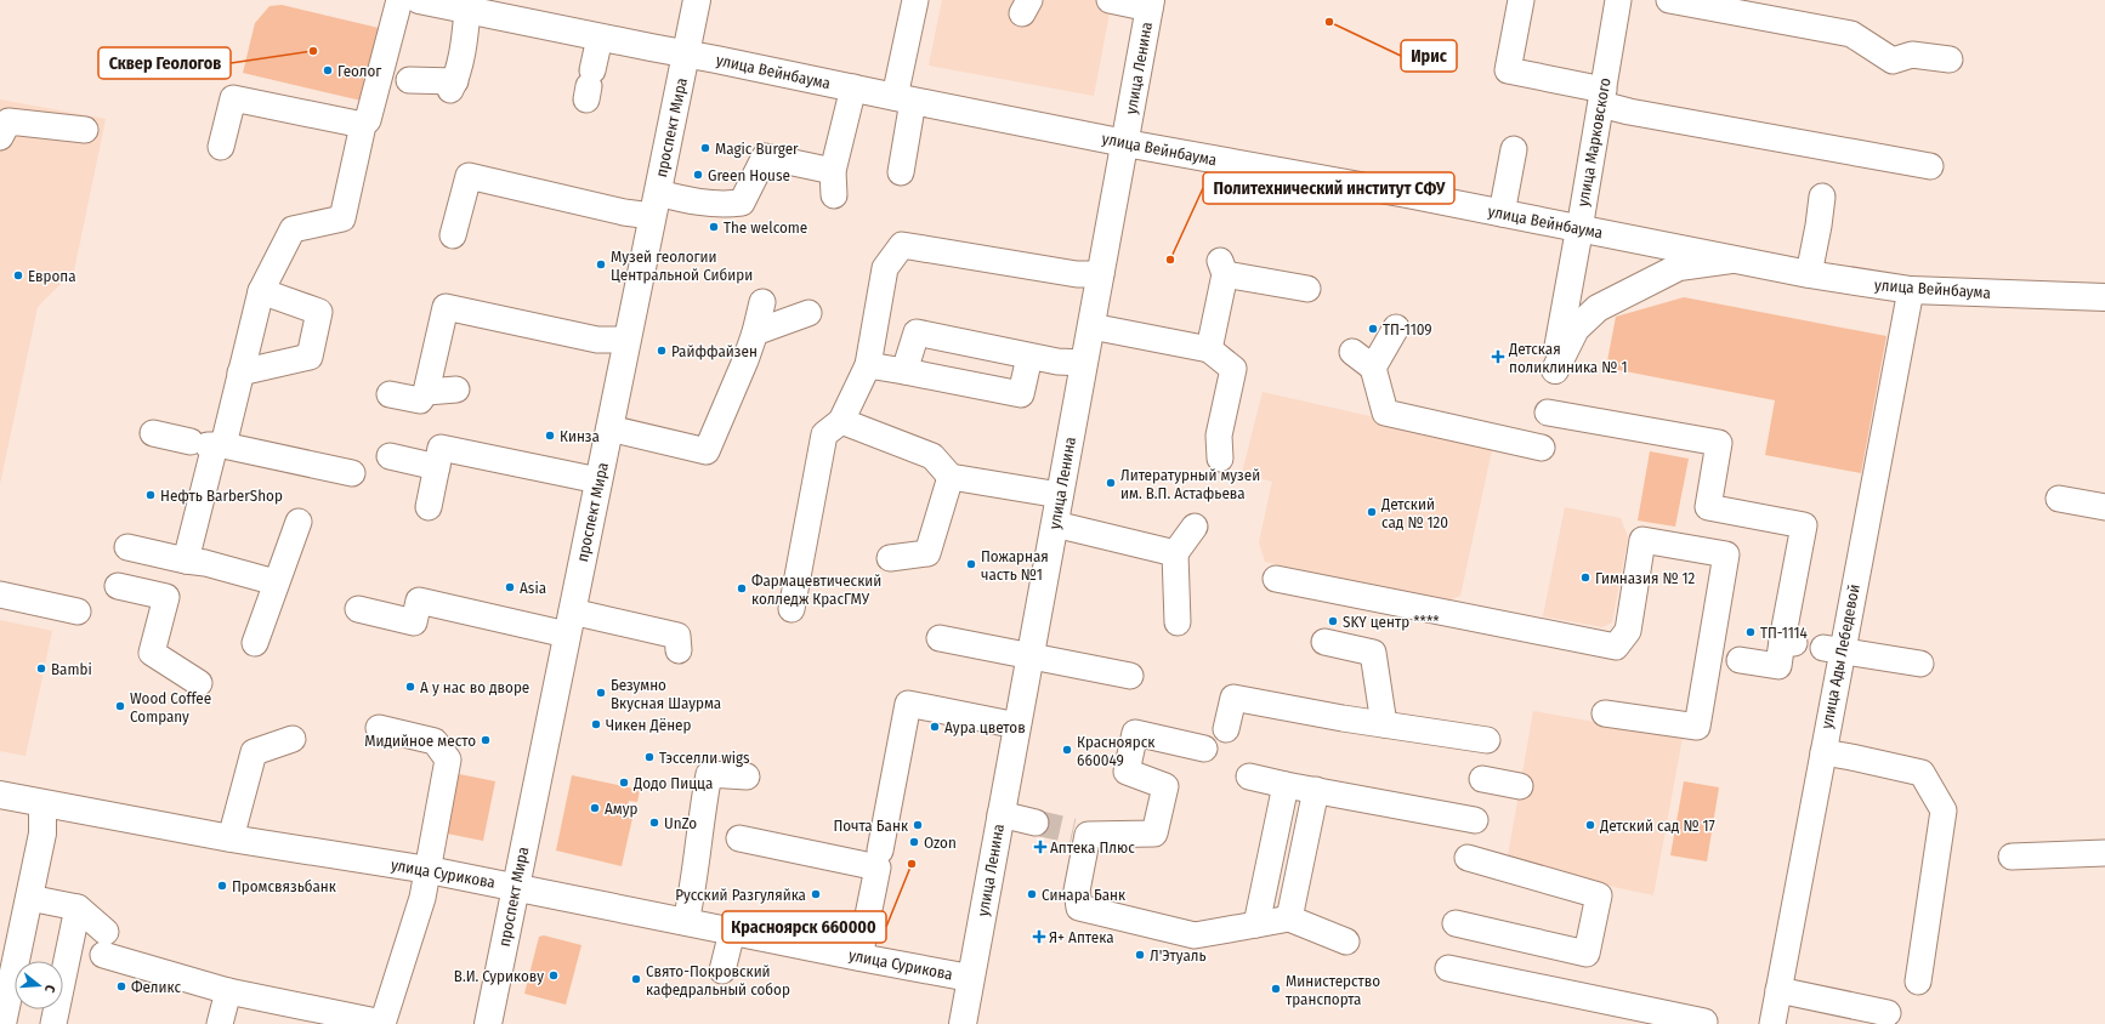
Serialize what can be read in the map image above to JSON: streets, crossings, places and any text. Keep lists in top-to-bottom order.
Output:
{
  "streets": {
    "main road": [
      "улица Ленина",
      "улица Вейнбаума",
      "проспект Мира",
      "улица Марковского",
      "улица Сурикова"
    ],
    "street": ["улица Ады Лебедевой"]
  },
  "crossings": [
    ["улица Ленина", "улица Вейнбаума"],
    ["улица Ленина", "улица Сурикова"],
    ["улица Вейнбаума", "проспект Мира"],
    ["улица Вейнбаума", "улица Марковского"],
    ["улица Вейнбаума", "улица Ады Лебедевой"],
    ["проспект Мира", "улица Сурикова"]
  ],
  "places": {
    "other": [
      "Ирис",
      "Сквер Геологов",
      "Геолог",
      "Magic Burger",
      "Green House",
      "The welcome",
      "Политехнический институт СФУ",
      "Музей геологии Центральной Сибири",
      "Европа",
      "ТП-1109",
      "Райффайзен",
      "Кинза",
      "Литературный музей им. В.П. Астафьева",
      "Нефть BarberShop",
      "Детский сад № 120",
      "Пожарная часть №1",
      "Гимназия № 12",
      "Asia",
      "Фармацевтический колледж КрасГМУ",
      "SKY центр ****",
      "ТП-1114",
      "Bambi",
      "А у нас во дворе",
      "Безумно Вкусная Шаурма",
      "Wood Coffee Company",
      "Чикен Дёнер",
      "Аура цветов",
      "Мидийное место",
      "Красноярск 660049",
      "Тэсселли wigs",
      "Додо Пицца",
      "Амур",
      "UnZo",
      "Почта Банк",
      "Детский сад № 17",
      "Ozon",
      "Красноярск 660000",
      "Промсвязьбанк",
      "Русский Разгуляйка",
      "Синара Банк",
      "Л'Этуаль",
      "В.И. Сурикову",
      "Свято-Покровский кафедральный собор",
      "Феликс",
      "Министерство транспорта"
    ],
    "health": ["Детская поликлиника № 1", "Аптека Плюс", "Я+ Аптека"]
  },
  "north": "right"
}
